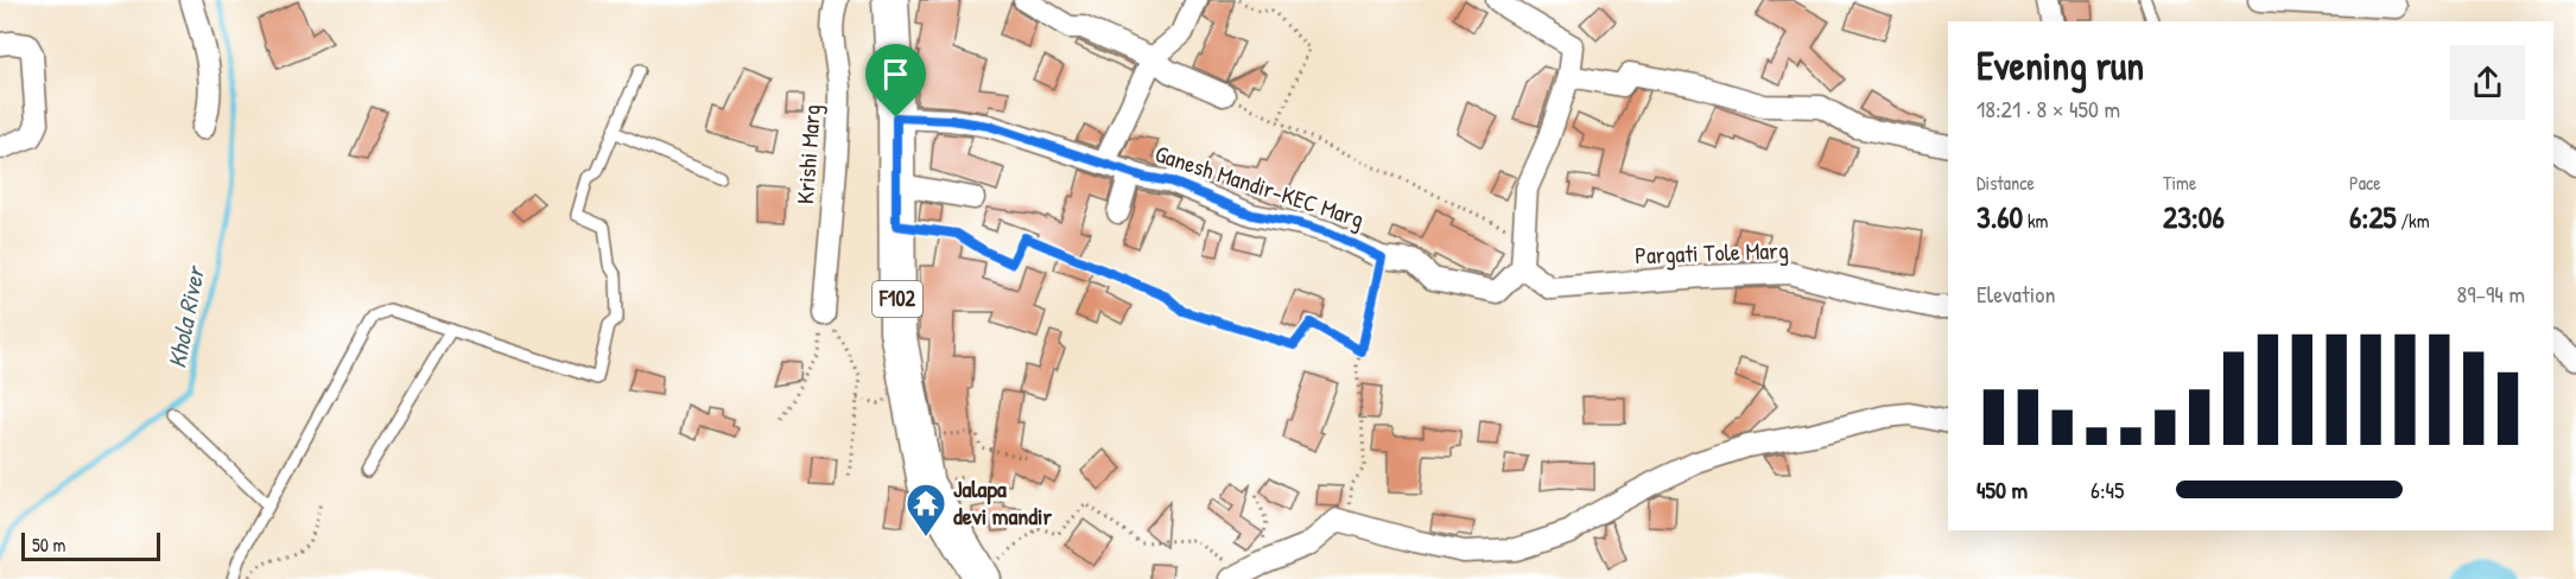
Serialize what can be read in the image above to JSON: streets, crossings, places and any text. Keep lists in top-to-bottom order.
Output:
{
  "streets": {
    "main road": ["F102"],
    "street": ["Krishi Marg", "Ganesh Mandir-KEC Marg", "Pargati Tole Marg"]
  },
  "crossings": [
    ["Ganesh Mandir-KEC Marg", "Pargati Tole Marg"],
    ["Ganesh Mandir-KEC Marg", "F102"]
  ],
  "water": ["Khola River"],
  "places": {
    "temple": ["Jalapa devi mandir"]
  },
  "scale_bar": "50 m",
  "page": {
    "heading": ["Evening run", "18:21 · 8 × 450 m"],
    "stats": [
      ["Distance", "3.60 km"],
      ["Time", "23:06"],
      ["Pace", "6:25 /km"]
    ],
    "chart": ["Elevation", "89–94 m"],
    "list": [
      {
        "name": "450 m",
        "note": "6:45"
      }
    ],
    "scale": "50 m"
  }
}
